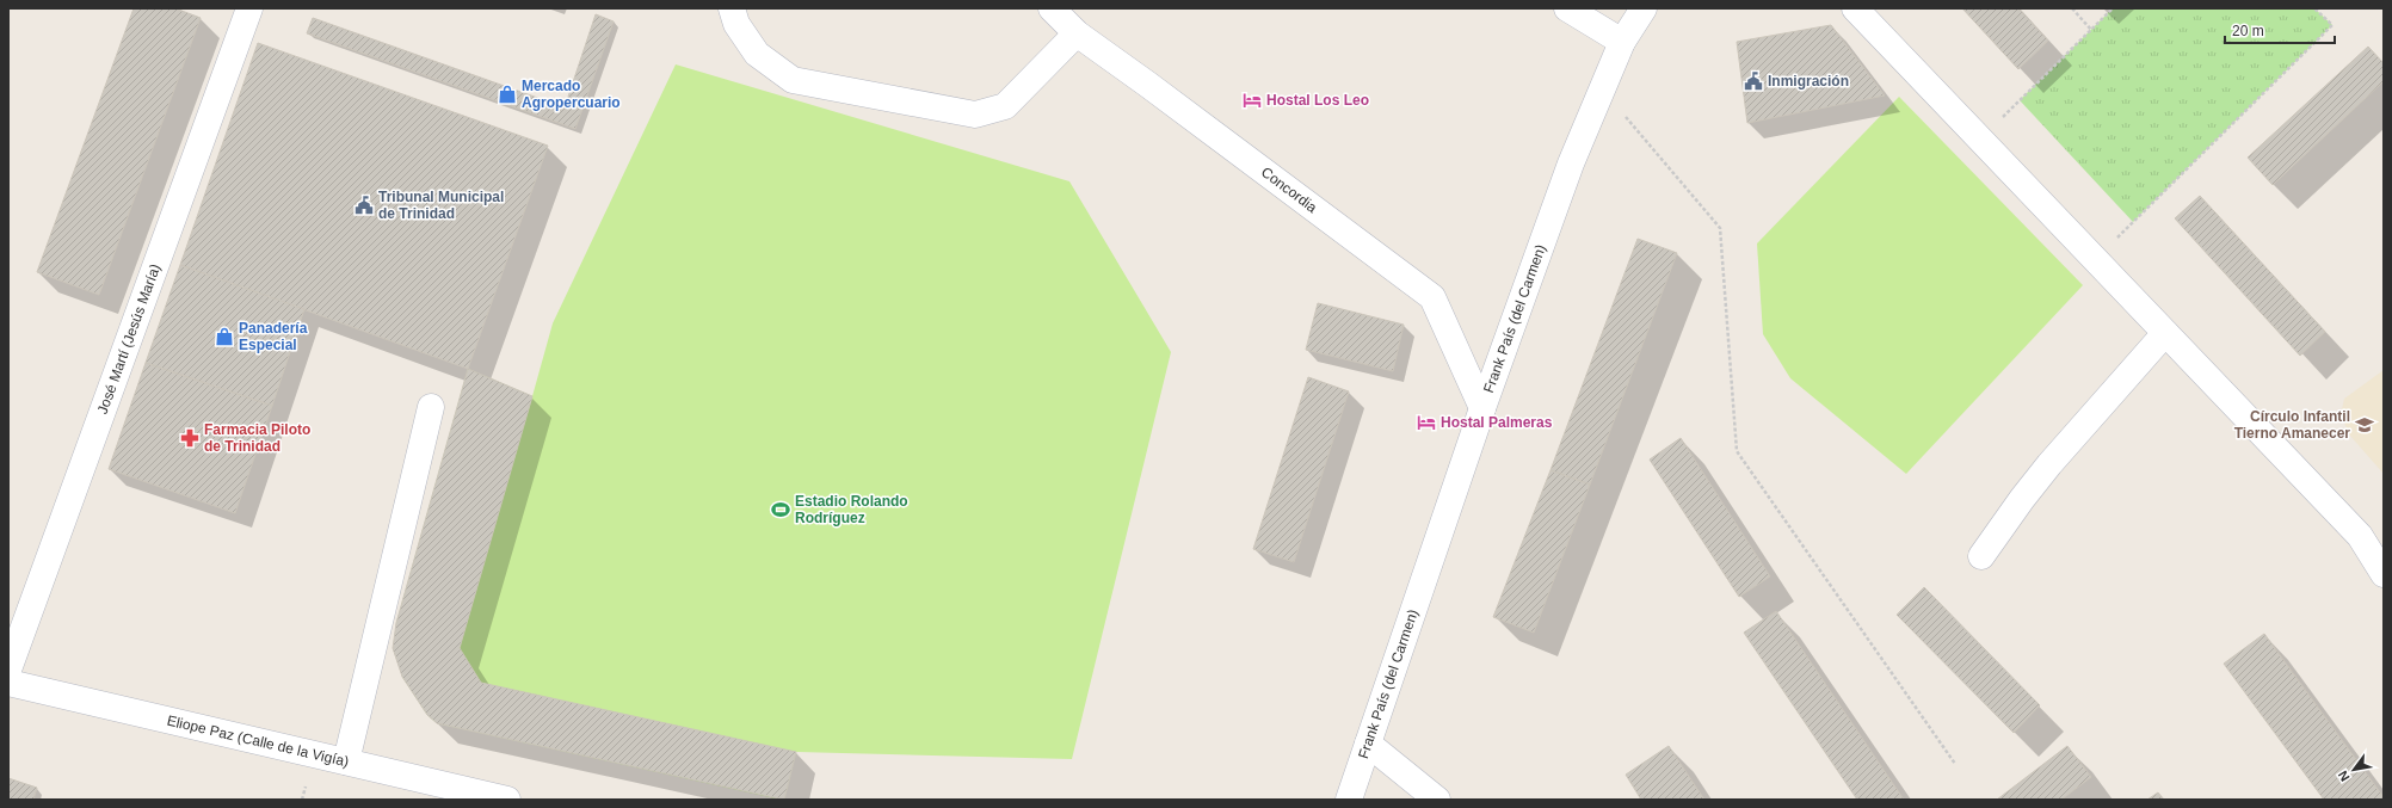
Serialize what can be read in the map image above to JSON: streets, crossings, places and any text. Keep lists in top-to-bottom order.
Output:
{
  "streets": {
    "street": [
      "Concordia",
      "Frank País (del Carmen)",
      "José Martí (Jesús María)",
      "Eliope Paz (Calle de la Vigía)"
    ]
  },
  "crossings": [
    ["Concordia", "Frank País (del Carmen)"]
  ],
  "places": {
    "public building": ["Inmigración", "Tribunal Municipal de Trinidad"],
    "shop": ["Mercado Agropercuario", "Panadería Especial"],
    "hotel": ["Hostal Los Leo", "Hostal Palmeras"],
    "school or university": ["Círculo Infantil Tierno Amanecer"],
    "pharmacy": ["Farmacia Piloto de Trinidad"],
    "sports": ["Estadio Rolando Rodríguez"]
  },
  "scale_bar": "20 m",
  "north": "bottom left"
}
